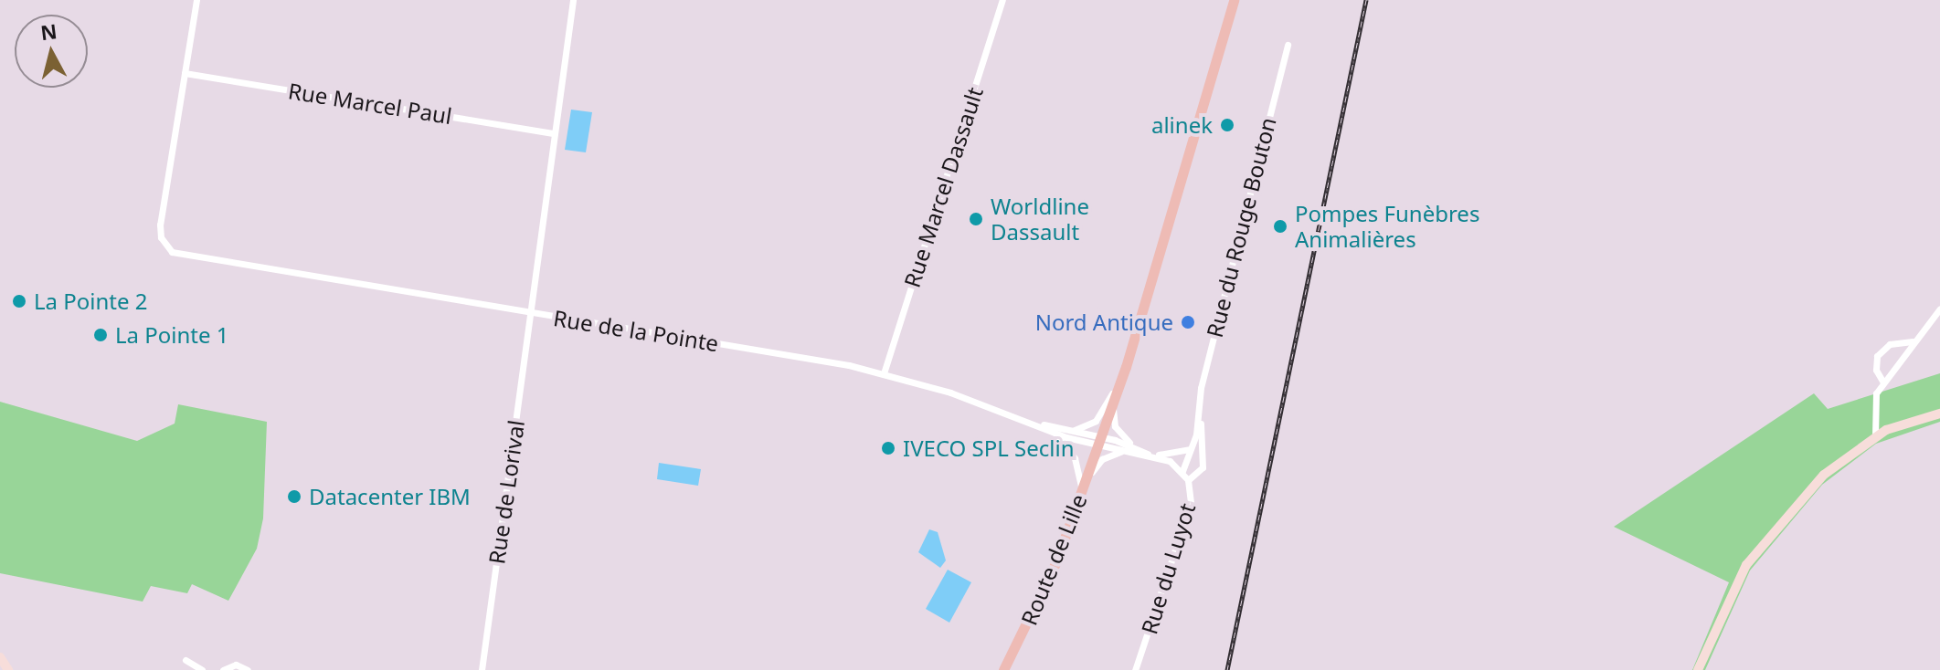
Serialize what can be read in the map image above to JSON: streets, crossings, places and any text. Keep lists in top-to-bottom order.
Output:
{
  "streets": {
    "main road": ["Route de Lille"],
    "street": [
      "Rue Marcel Paul",
      "Rue Marcel Dassault",
      "Rue du Rouge Bouton",
      "Rue de la Pointe",
      "Rue de Lorival",
      "Rue du Luyot"
    ]
  },
  "crossings": [
    ["Rue Marcel Paul", "Rue de la Pointe"],
    ["Rue Marcel Dassault", "Rue de la Pointe"],
    ["Rue du Rouge Bouton", "Rue du Luyot"],
    ["Rue de la Pointe", "Rue de Lorival"],
    ["Rue de la Pointe", "Route de Lille"],
    ["Rue de la Pointe", "Rue du Luyot"],
    ["Route de Lille", "Rue du Luyot"]
  ],
  "places": [
    "alinek",
    "Worldline Dassault",
    "Pompes Funèbres Animalières",
    "La Pointe 2",
    "Nord Antique",
    "La Pointe 1",
    "IVECO SPL Seclin",
    "Datacenter IBM"
  ],
  "north": "top"
}
